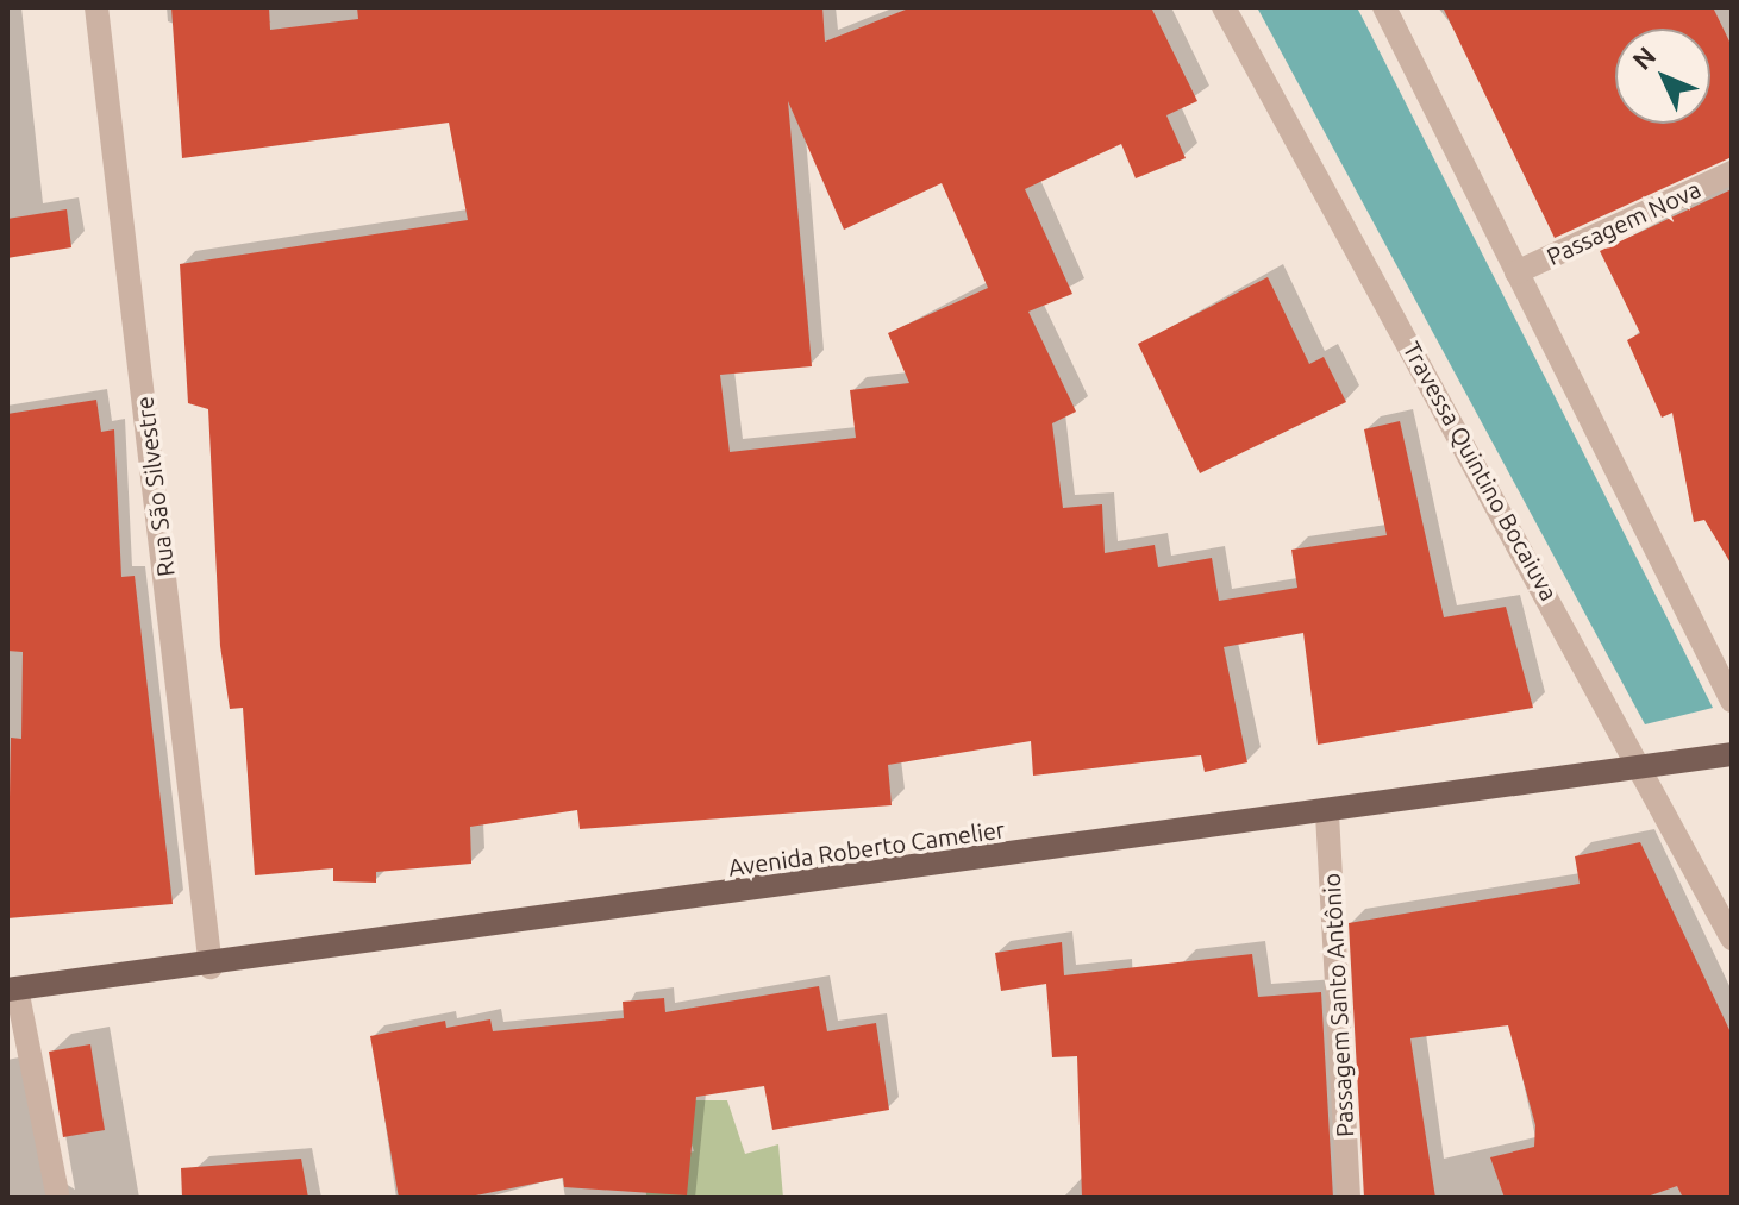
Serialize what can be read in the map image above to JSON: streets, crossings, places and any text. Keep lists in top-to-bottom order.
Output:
{
  "streets": {
    "main road": ["Avenida Roberto Camelier"],
    "street": [
      "Passagem Nova",
      "Travessa Quintino Bocaiuva",
      "Rua São Silvestre",
      "Passagem Santo Antônio"
    ]
  },
  "crossings": [
    ["Travessa Quintino Bocaiuva", "Avenida Roberto Camelier"],
    ["Rua São Silvestre", "Avenida Roberto Camelier"],
    ["Avenida Roberto Camelier", "Passagem Santo Antônio"]
  ],
  "north": "top left"
}
